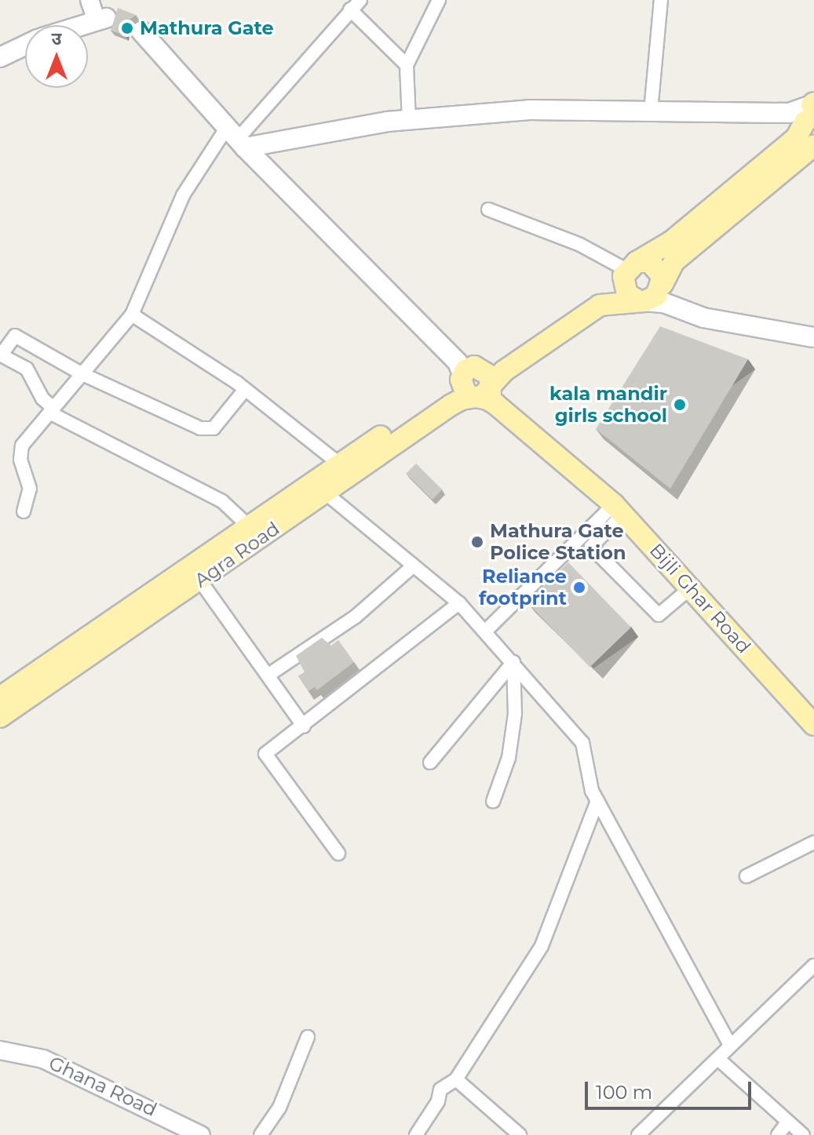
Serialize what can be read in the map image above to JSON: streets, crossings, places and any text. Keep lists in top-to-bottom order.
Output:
{
  "streets": {
    "main road": ["Agra Road", "Bijli Ghar Road"],
    "street": ["Ghana Road"]
  },
  "crossings": [
    ["Agra Road", "Bijli Ghar Road"]
  ],
  "places": [
    "Mathura Gate",
    "kala mandir girls school",
    "Mathura Gate Police Station",
    "Reliance footprint"
  ],
  "scale_bar": "100 m",
  "north": "top"
}
